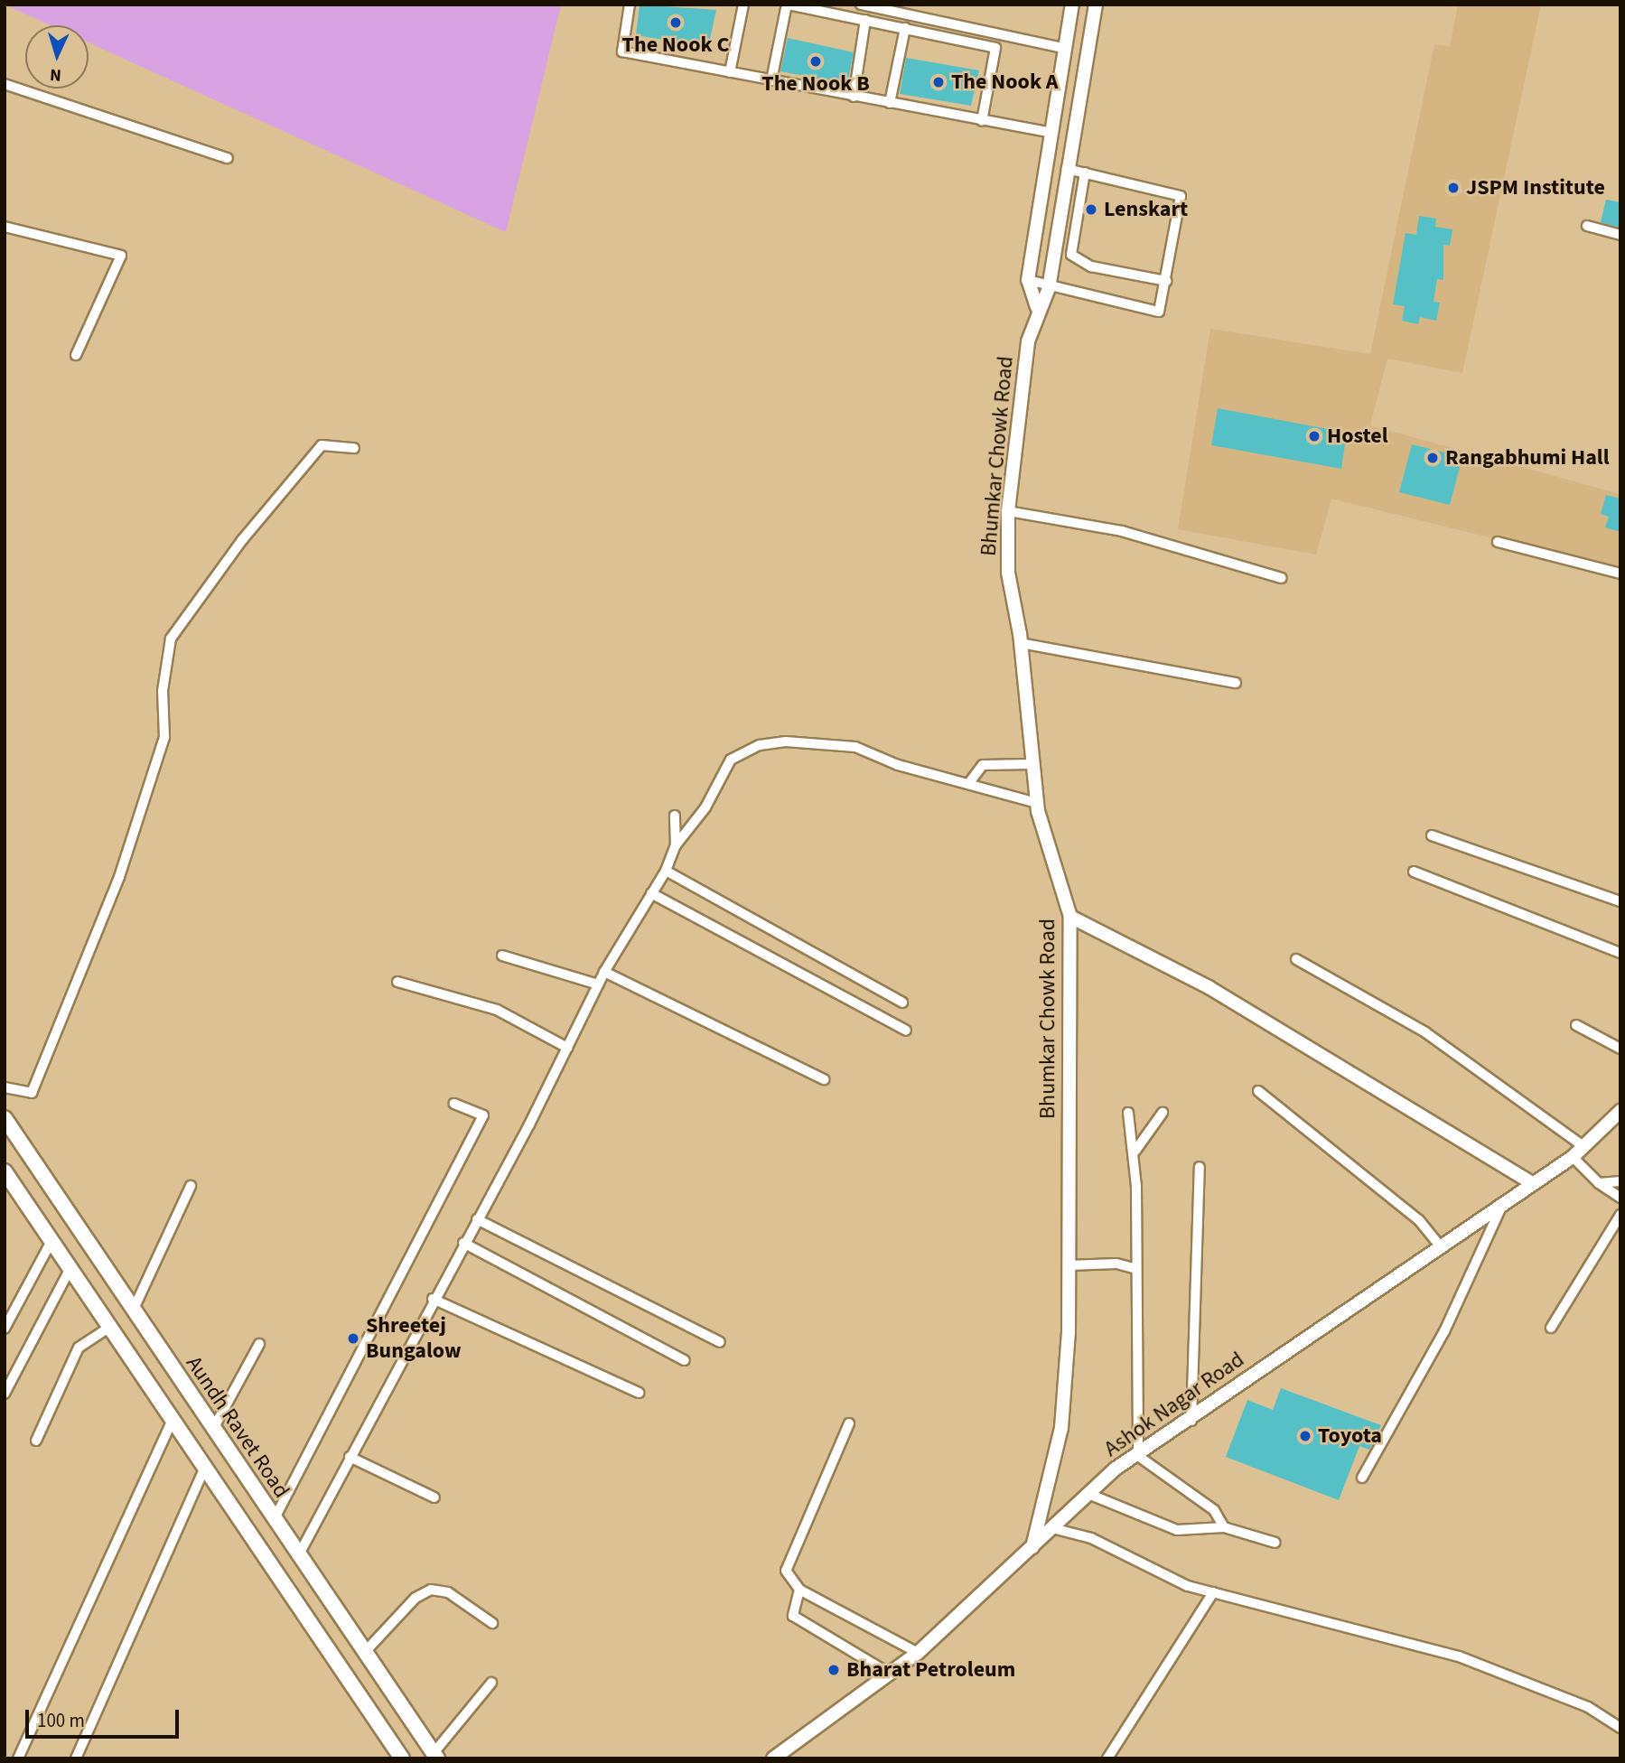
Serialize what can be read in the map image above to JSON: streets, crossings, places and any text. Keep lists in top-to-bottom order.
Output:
{
  "streets": {
    "main road": ["Aundh Ravet Road"],
    "street": ["Bhumkar Chowk Road", "Ashok Nagar Road"]
  },
  "crossings": [
    ["Bhumkar Chowk Road", "Ashok Nagar Road"]
  ],
  "places": [
    "The Nook C",
    "The Nook B",
    "The Nook A",
    "JSPM Institute",
    "Lenskart",
    "Hostel",
    "Rangabhumi Hall",
    "Shreetej Bungalow",
    "Toyota",
    "Bharat Petroleum"
  ],
  "scale_bar": "100 m",
  "north": "bottom"
}
